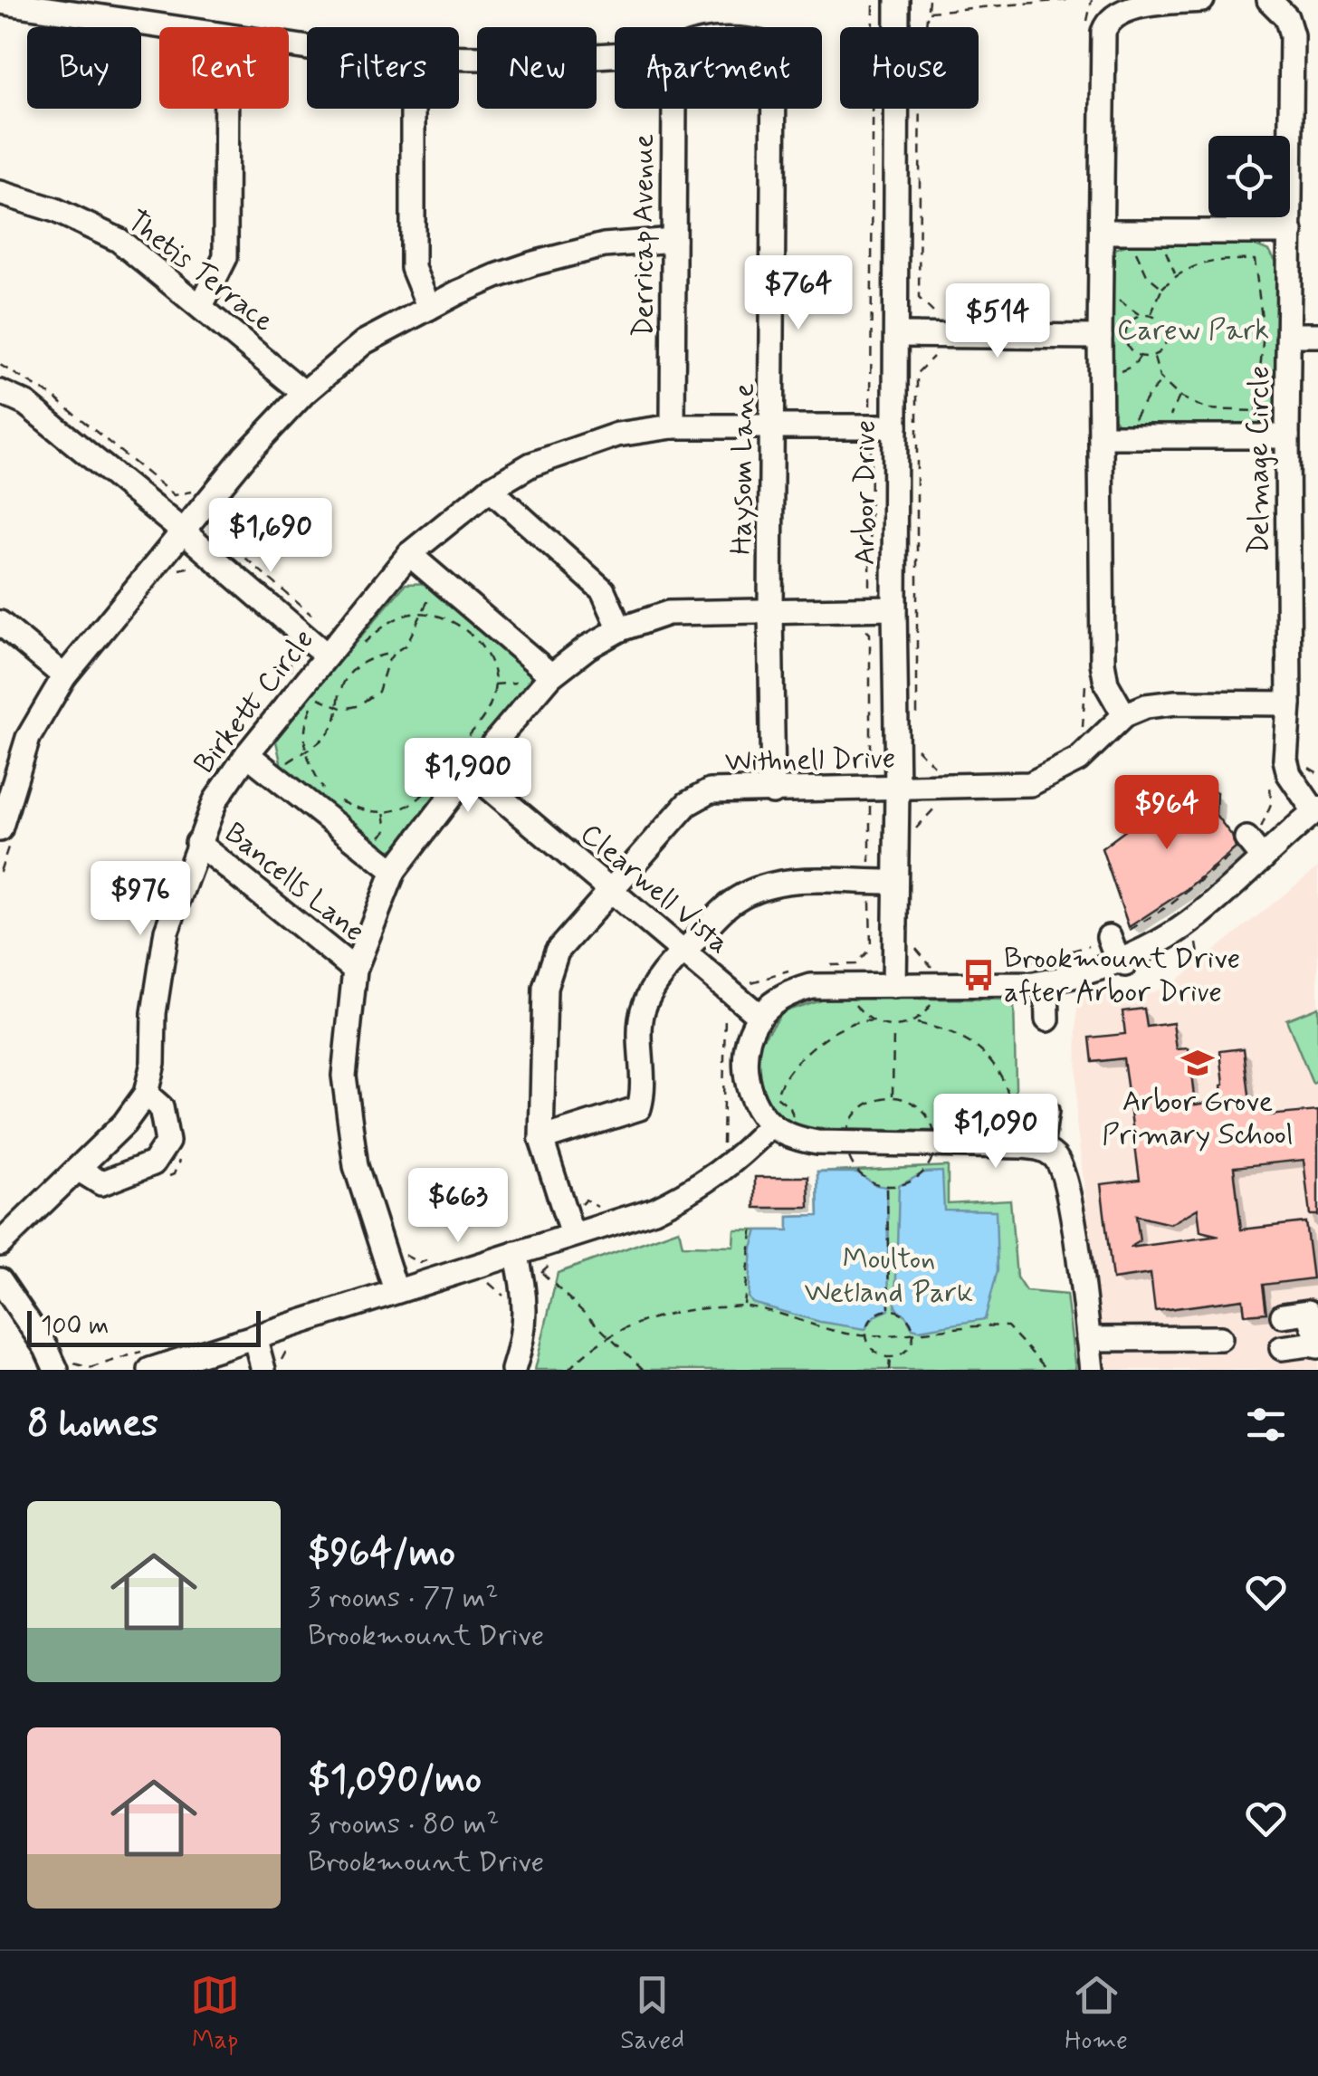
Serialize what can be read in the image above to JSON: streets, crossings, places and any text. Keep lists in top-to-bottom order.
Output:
{
  "streets": {
    "street": [
      "Derricap Avenue",
      "Thetis Terrace",
      "Delmage Circle",
      "Haysom Lane",
      "Arbor Drive",
      "Birkett Circle",
      "Withnell Drive",
      "Bancells Lane",
      "Clearwell Vista"
    ]
  },
  "crossings": [
    ["Derricap Avenue", "Birkett Circle"],
    ["Delmage Circle", "Withnell Drive"],
    ["Haysom Lane", "Birkett Circle"],
    ["Haysom Lane", "Withnell Drive"],
    ["Arbor Drive", "Birkett Circle"],
    ["Arbor Drive", "Withnell Drive"],
    ["Birkett Circle", "Bancells Lane"],
    ["Withnell Drive", "Clearwell Vista"]
  ],
  "parks": ["Carew Park", "Moulton Wetland Park"],
  "places": {
    "bus stop": ["Brookmount Drive after Arbor Drive"],
    "school or university": ["Arbor Grove Primary School"]
  },
  "scale_bar": "100 m",
  "page": {
    "chip": [
      "Buy",
      "Rent",
      "Filters",
      "New",
      "Apartment",
      "House"
    ],
    "price": [
      "$764",
      "$514",
      "$1,690",
      "$1,900",
      "$964",
      "$976",
      "$1,090",
      "$663"
    ],
    "scale": "100 m",
    "heading": "8 homes",
    "list": [
      {
        "name": "$964/mo",
        "note": "3 rooms · 77 m² · Brookmount Drive"
      },
      {
        "name": "$1,090/mo",
        "note": "3 rooms · 80 m² · Brookmount Drive"
      }
    ],
    "tabs": ["Map", "Saved", "Home"]
  }
}
